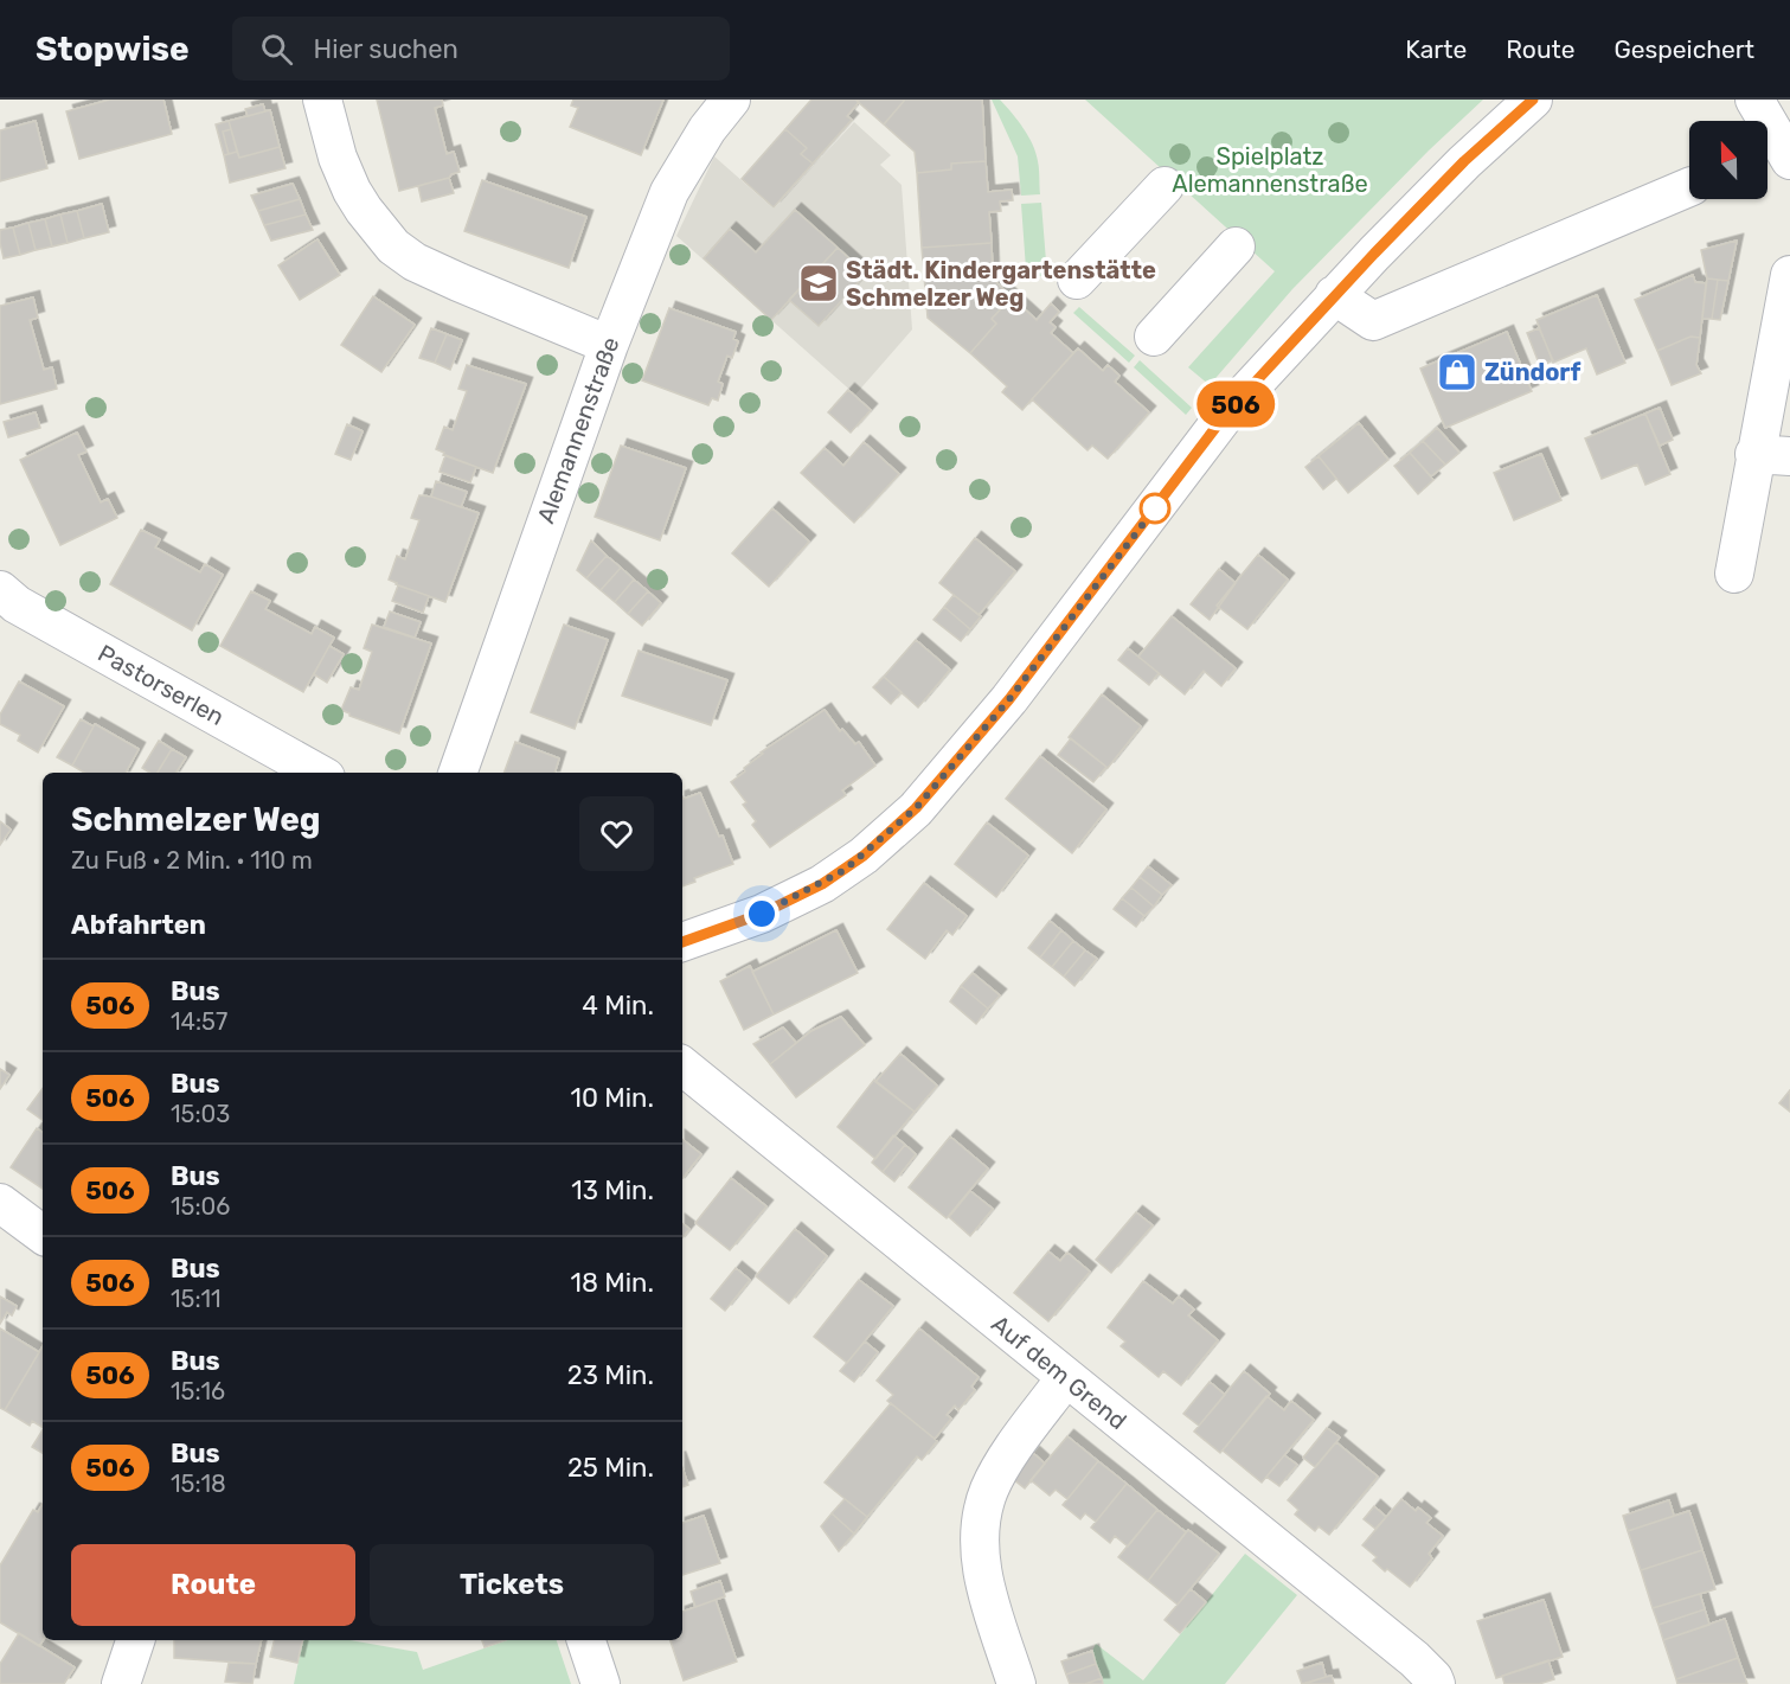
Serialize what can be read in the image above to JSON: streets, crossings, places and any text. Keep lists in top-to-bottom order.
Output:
{
  "streets": {
    "street": ["Alemannenstraße", "Pastorserlen", "Auf dem Grend"]
  },
  "parks": ["Spielplatz Alemannenstraße"],
  "places": {
    "school or university": ["Städt. Kindergartenstätte Schmelzer Weg"],
    "shop": ["Zündorf"]
  },
  "lines": ["bus line 506"],
  "north": "top",
  "page": {
    "header": "Stopwise",
    "search": "Hier suchen",
    "nav": ["Karte", "Route", "Gespeichert"],
    "on_map": "506",
    "heading": [
      ["Schmelzer Weg", "Zu Fuß · 2 Min. · 110 m"],
      "Abfahrten"
    ],
    "list": [
      {
        "mark": "506",
        "name": "Bus",
        "note": "14:57",
        "value": "4 Min."
      },
      {
        "mark": "506",
        "name": "Bus",
        "note": "15:03",
        "value": "10 Min."
      },
      {
        "mark": "506",
        "name": "Bus",
        "note": "15:06",
        "value": "13 Min."
      },
      {
        "mark": "506",
        "name": "Bus",
        "note": "15:11",
        "value": "18 Min."
      },
      {
        "mark": "506",
        "name": "Bus",
        "note": "15:16",
        "value": "23 Min."
      },
      {
        "mark": "506",
        "name": "Bus",
        "note": "15:18",
        "value": "25 Min."
      }
    ],
    "buttons": ["Route", "Tickets"]
  }
}
